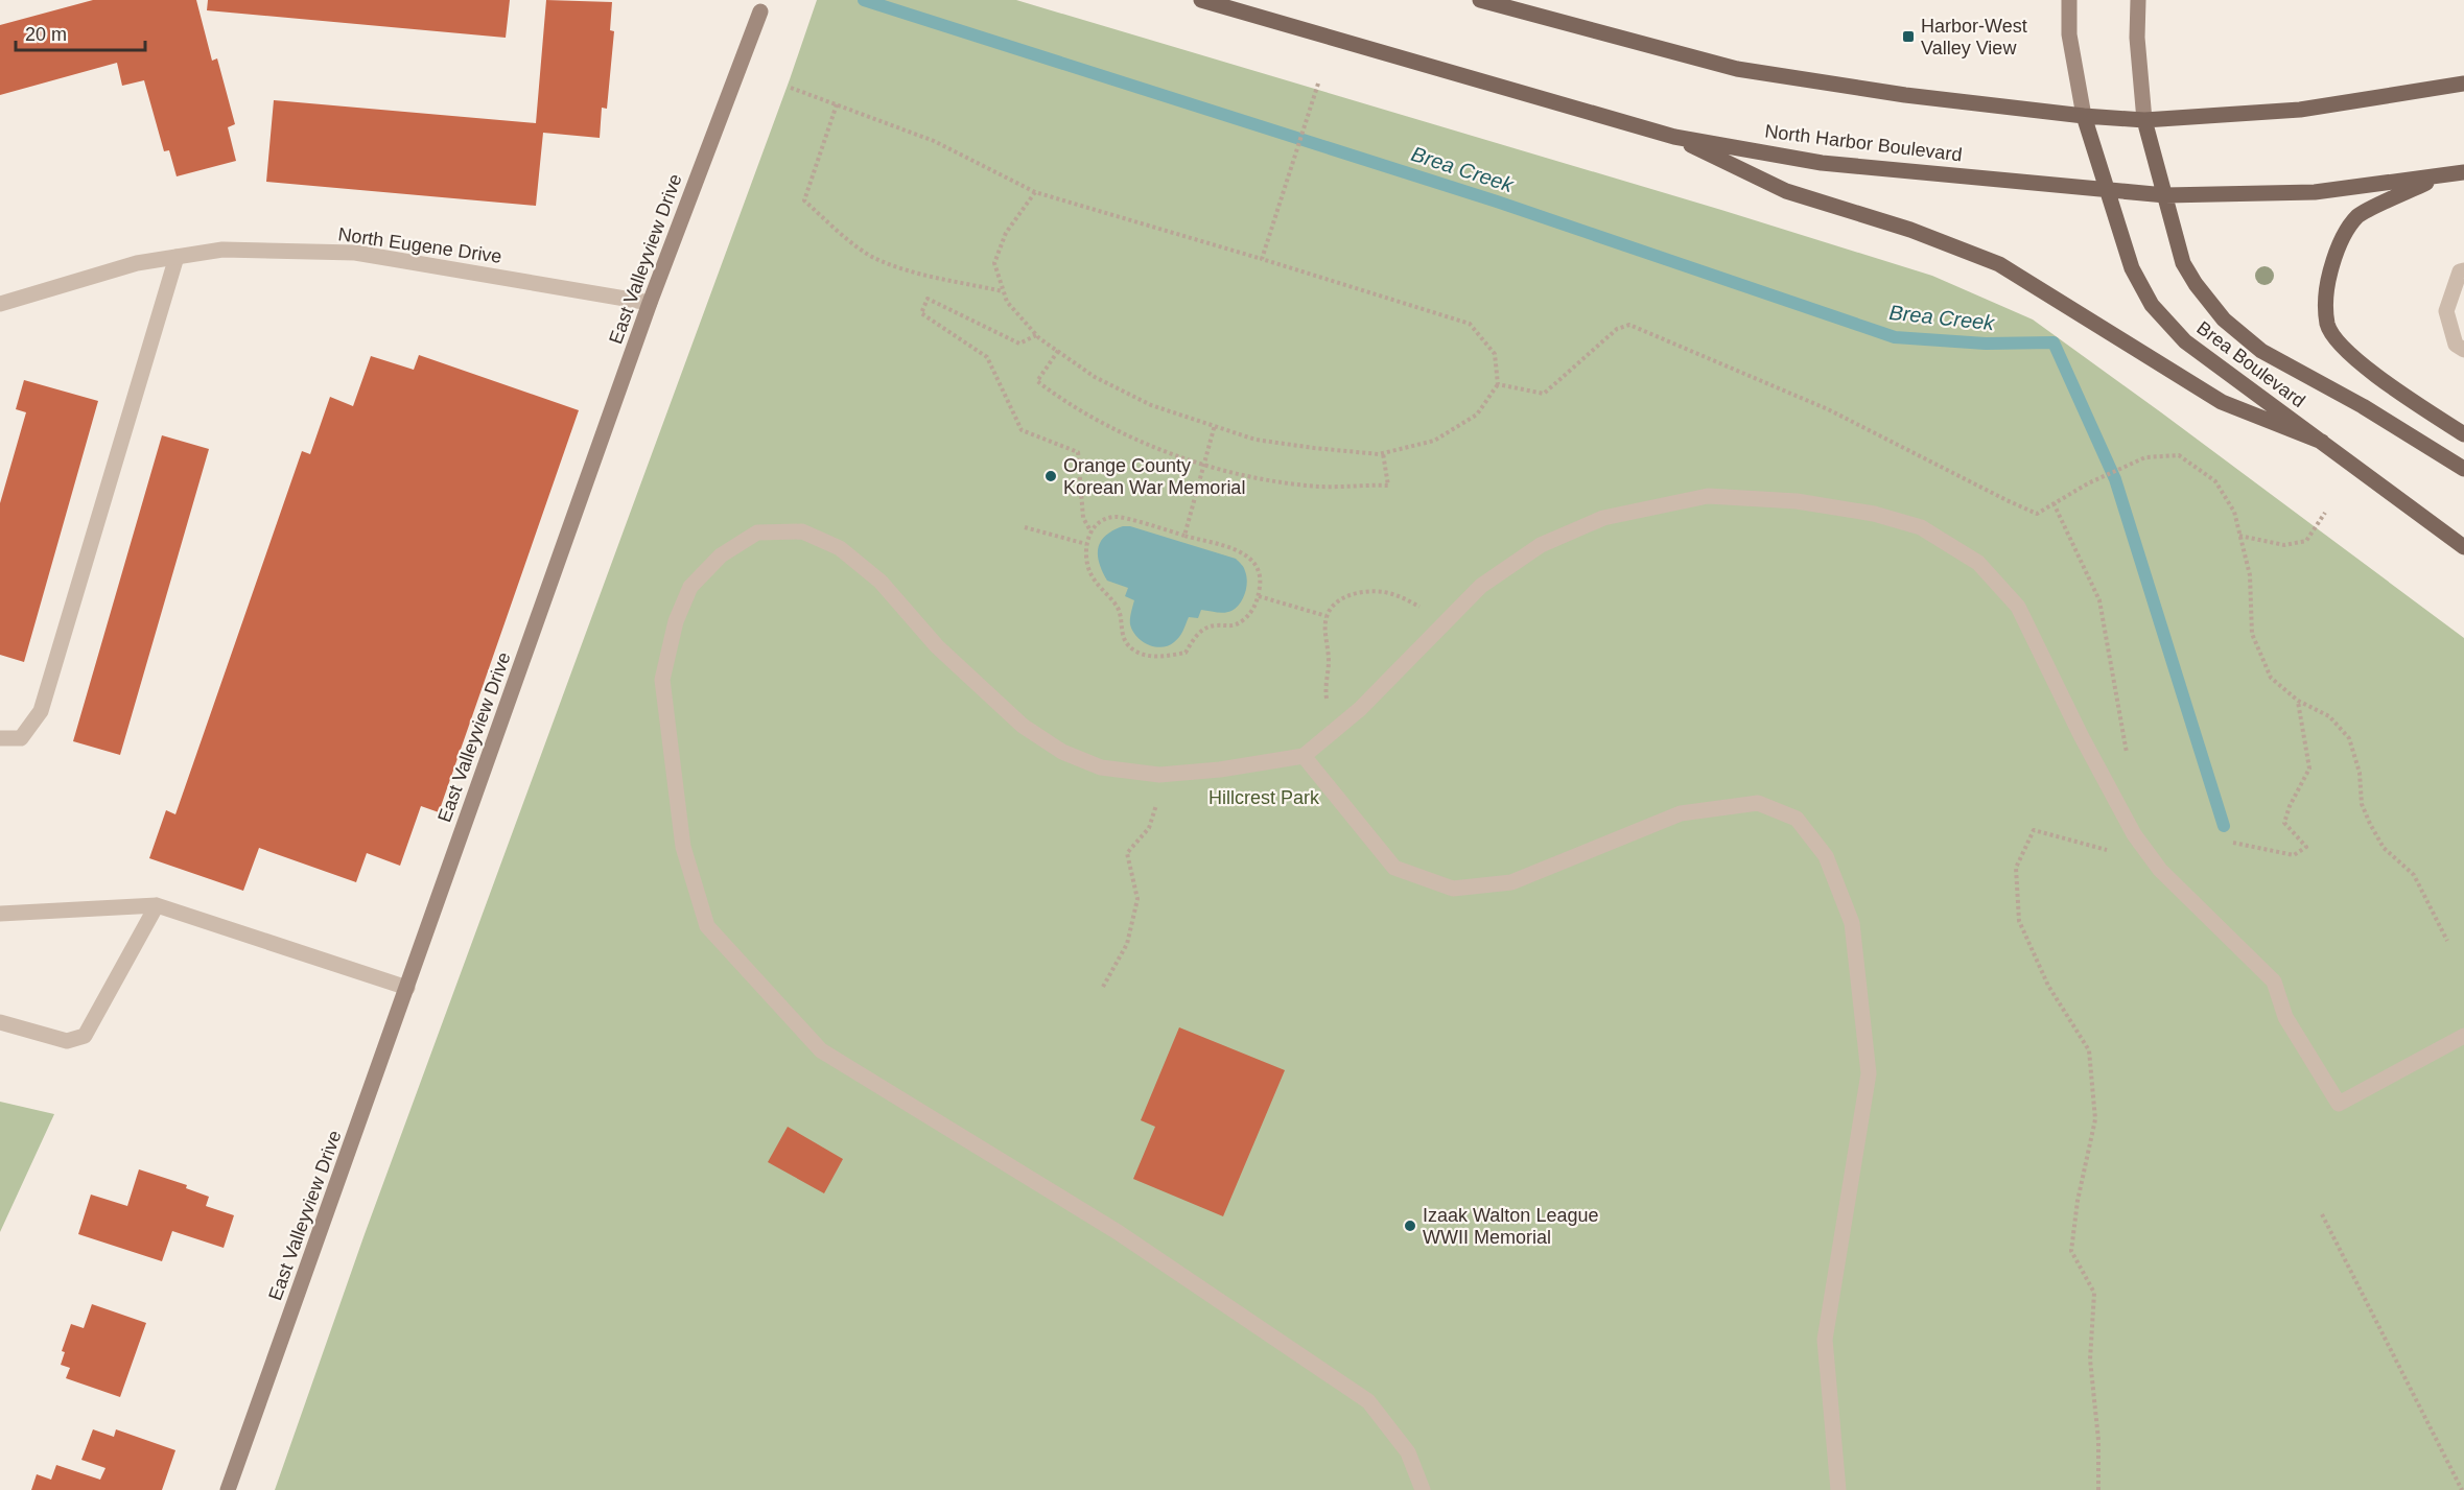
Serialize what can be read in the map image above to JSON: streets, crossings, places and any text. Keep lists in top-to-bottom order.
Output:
{
  "streets": {
    "main road": ["North Harbor Boulevard", "Brea Boulevard"],
    "street": ["North Eugene Drive", "East Valleyview Drive"]
  },
  "crossings": [
    ["North Harbor Boulevard", "Brea Boulevard"],
    ["North Eugene Drive", "East Valleyview Drive"]
  ],
  "water": ["Brea Creek"],
  "parks": ["Hillcrest Park"],
  "places": {
    "transit": ["Harbor-West Valley View"],
    "other": ["Orange County Korean War Memorial", "Izaak Walton League WWII Memorial"]
  },
  "scale_bar": "20 m"
}
